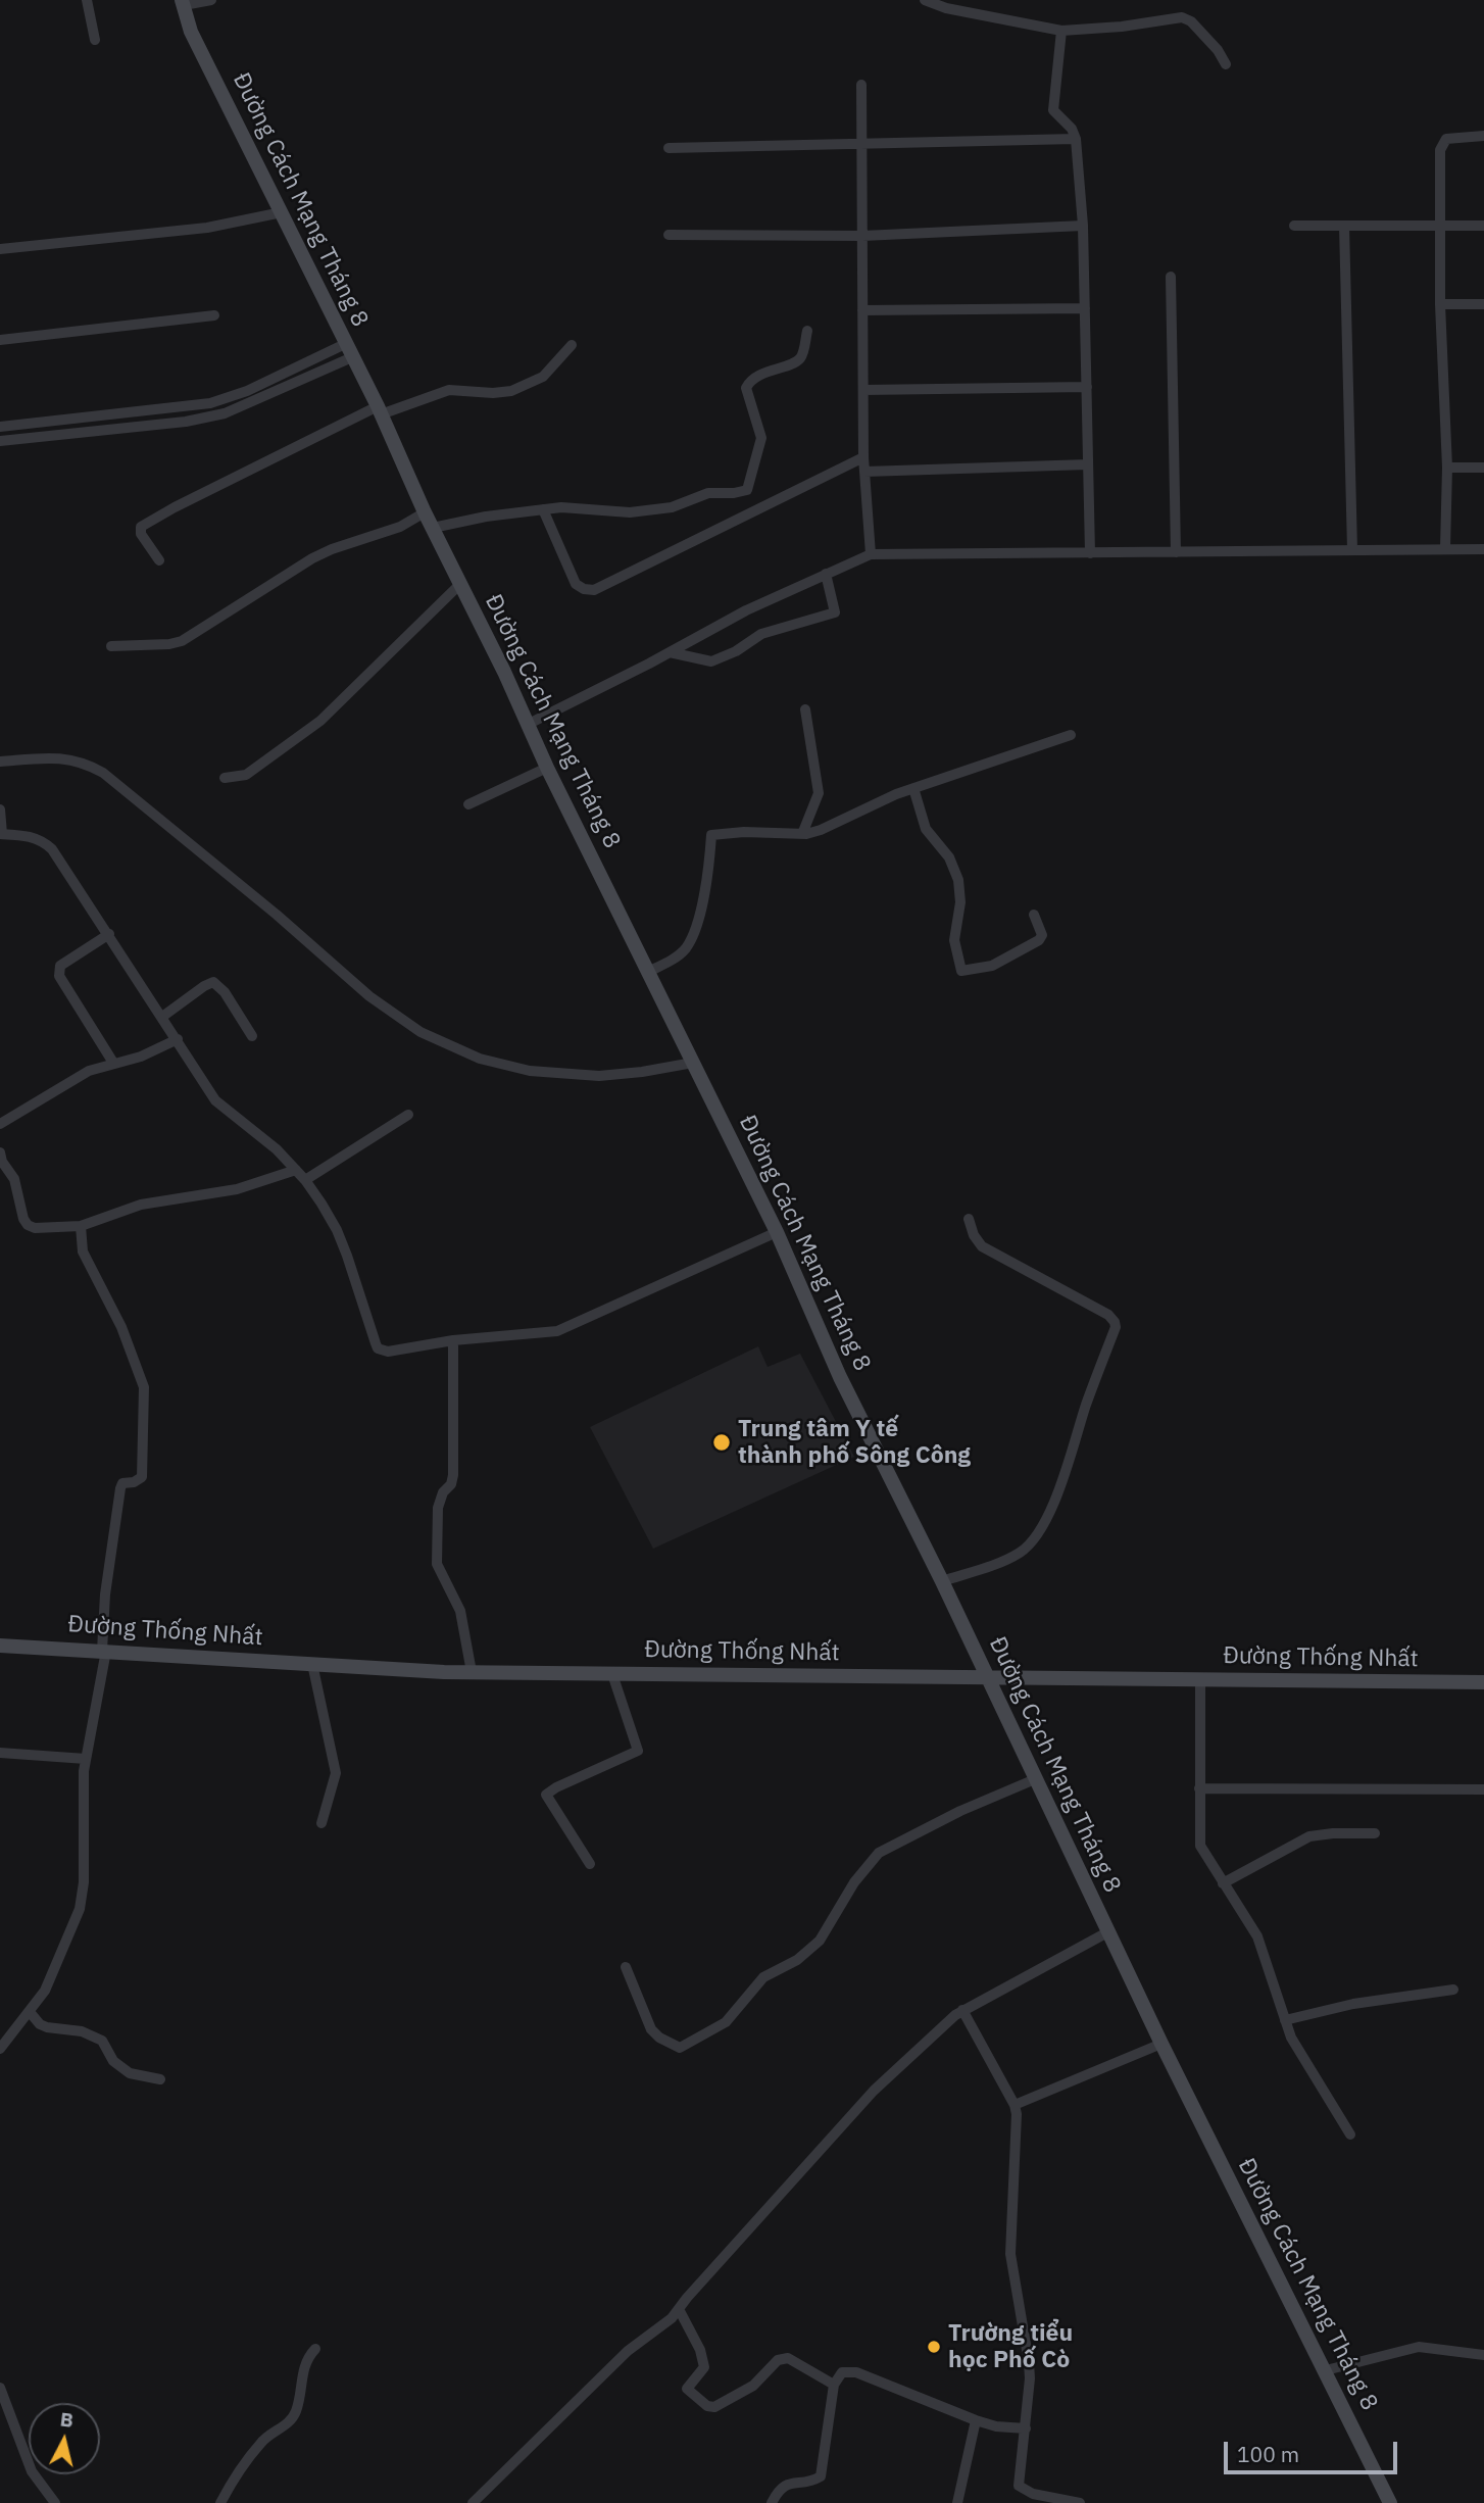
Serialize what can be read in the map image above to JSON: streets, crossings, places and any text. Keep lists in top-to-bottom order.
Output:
{
  "streets": {
    "street": ["Đường Cách Mạng Tháng 8", "Đường Thống Nhất"]
  },
  "crossings": [
    ["Đường Cách Mạng Tháng 8", "Đường Thống Nhất"]
  ],
  "places": ["Trung tâm Y tế thành phố Sông Công", "Trường tiểu học Phố Cò"],
  "scale_bar": "100 m",
  "north": "top"
}
